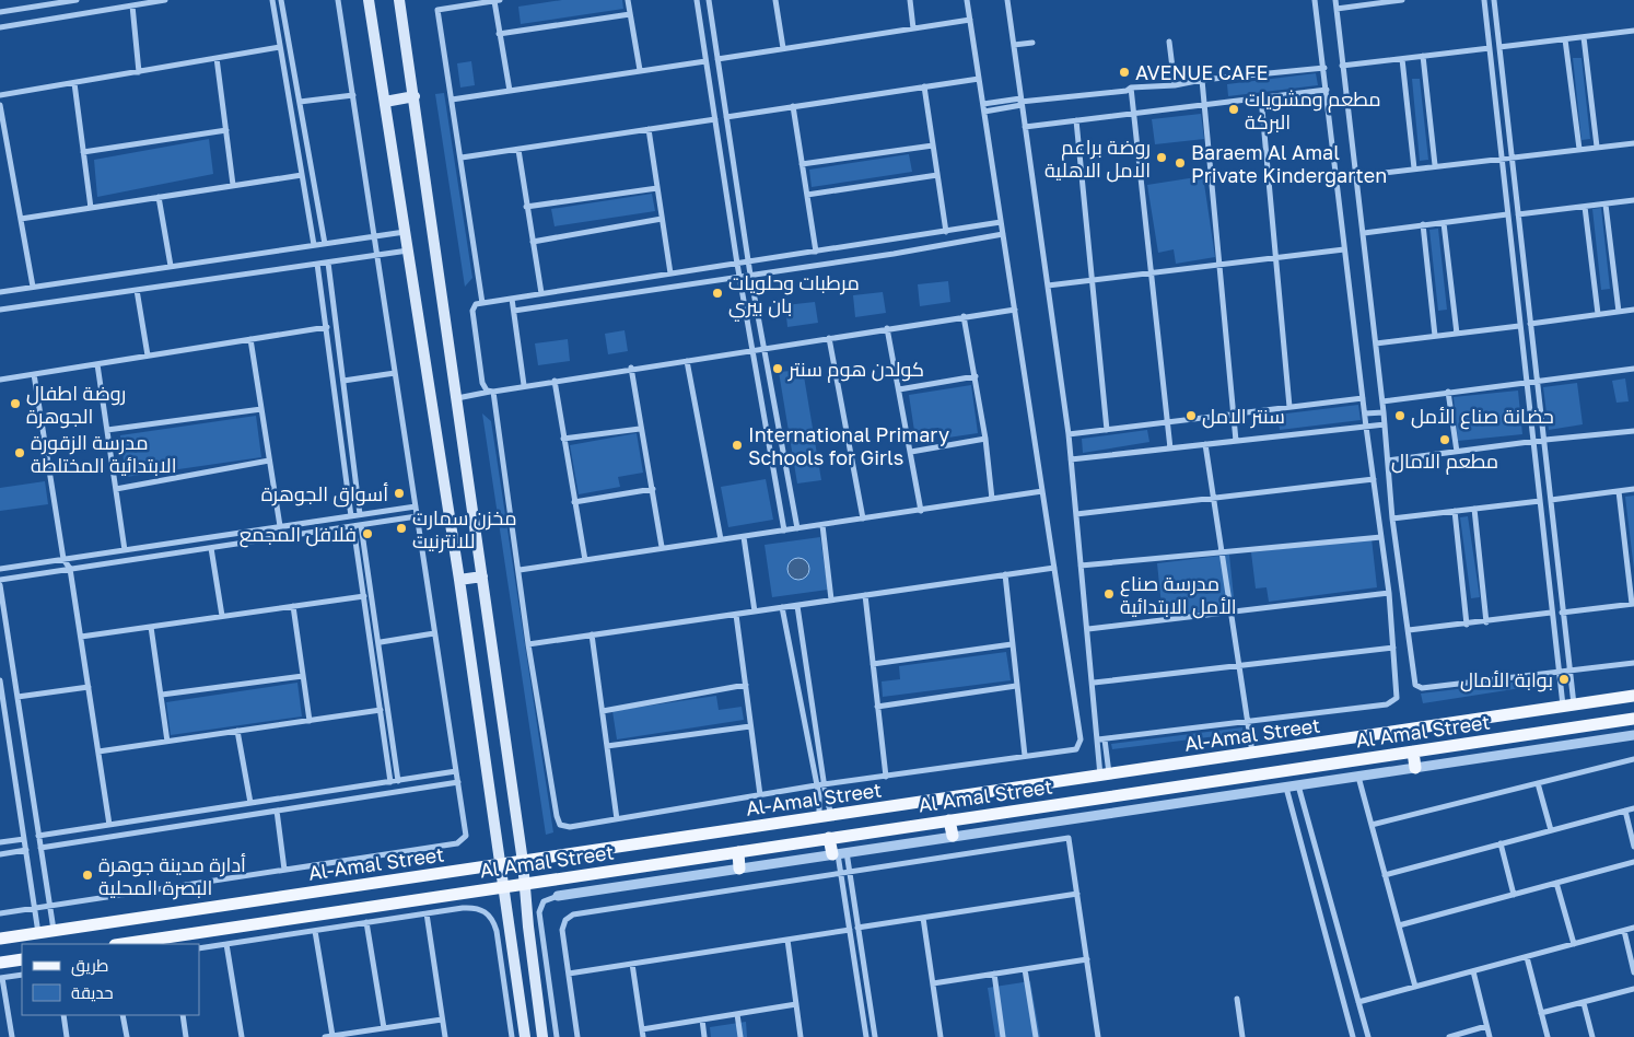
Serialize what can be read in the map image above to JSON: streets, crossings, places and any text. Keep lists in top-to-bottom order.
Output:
{
  "streets": {
    "main road": ["Al Amal Street", "Al-Amal Street"]
  },
  "places": [
    "AVENUE CAFE",
    "مطعم ومشويات البركة",
    "روضة براعم الامل الاهلية",
    "Baraem Al Amal Private Kindergarten",
    "مرطبات وحلويات بان بيري",
    "كولدن هوم سنتر",
    "روضة اطفال الجوهرة",
    "سنتر الامل",
    "حضانة صناع الأمل",
    "مطعم الامال",
    "International Primary Schools for Girls",
    "مدرسة الزقورة الابتدائية المختلطة",
    "أسواق الجوهرة",
    "مخزن سمارت للانترنيت",
    "فلافل المجمع",
    "مدرسة صناع الأمل الابتدائية",
    "بوابة الأمال",
    "أدارة مدينة جوهرة البصرة المحلية"
  ],
  "legend": ["طريق", "حديقة"]
}
